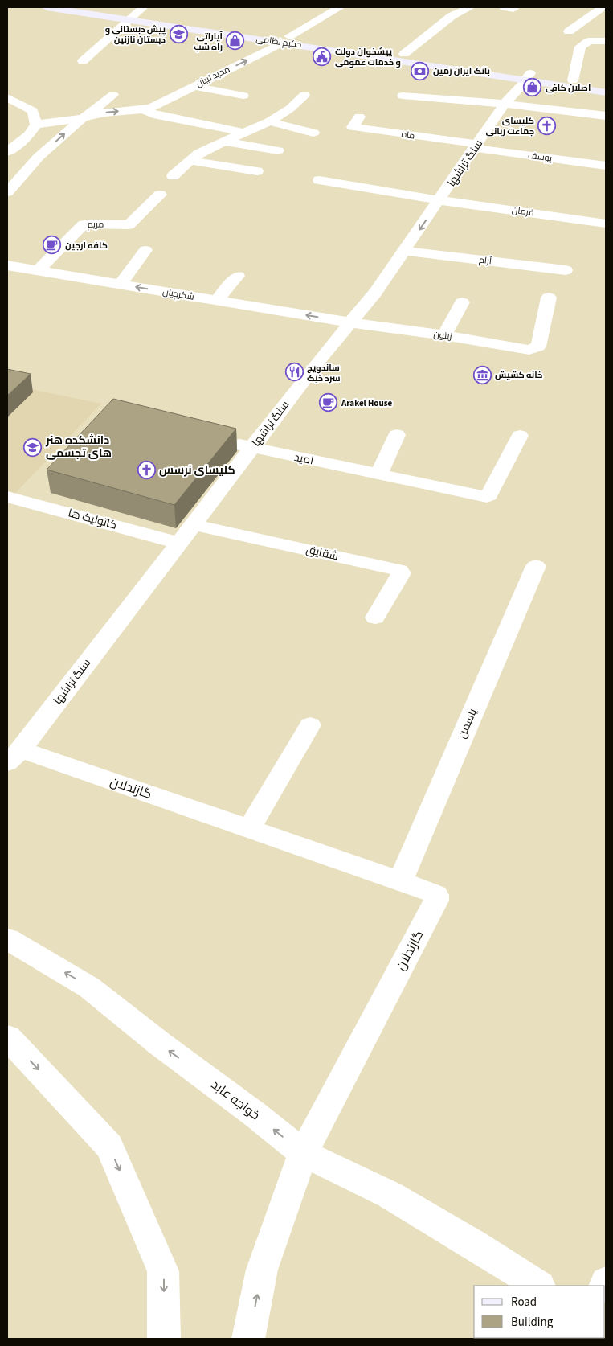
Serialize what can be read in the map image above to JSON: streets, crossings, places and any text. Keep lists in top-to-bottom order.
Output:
{
  "streets": {
    "main road": ["حکیم نظامی"],
    "street": [
      "مجید نبیان",
      "ماه",
      "یوسف",
      "سنگ تراشها",
      "فرمان",
      "مریم",
      "آرام",
      "شکرچیان",
      "زیتون",
      "امید",
      "کاتولیک ها",
      "شقایق",
      "یاسمن",
      "گازندلان",
      "خواجه عابد"
    ]
  },
  "crossings": [
    ["حکیم نظامی", "مجید نبیان"],
    ["حکیم نظامی", "سنگ تراشها"],
    ["ماه", "یوسف"],
    ["ماه", "سنگ تراشها"],
    ["یوسف", "سنگ تراشها"],
    ["سنگ تراشها", "فرمان"],
    ["سنگ تراشها", "آرام"],
    ["سنگ تراشها", "شکرچیان"],
    ["سنگ تراشها", "زیتون"],
    ["سنگ تراشها", "امید"],
    ["سنگ تراشها", "کاتولیک ها"],
    ["سنگ تراشها", "شقایق"],
    ["سنگ تراشها", "گازندلان"],
    ["مریم", "شکرچیان"],
    ["شکرچیان", "زیتون"],
    ["یاسمن", "گازندلان"],
    ["گازندلان", "خواجه عابد"]
  ],
  "one_way": ["خواجه عابد"],
  "places": {
    "school or university": ["پیش دبستانی و دبستان نازنین", "دانشکده هنر های تجسمی"],
    "shop": ["آپاراتی راه شب", "اصلان کافی"],
    "public building": ["پیشخوان دولت و خدمات عمومی"],
    "bank": ["بانک ایران زمین"],
    "church": ["کلیسای جماعت ربانی", "کلیسای نرسس"],
    "cafe": ["کافه ارجین", "Arakel House"],
    "restaurant": ["ساندویچ سرد حُنِک"],
    "museum": ["خانه کشیش"]
  },
  "legend": ["Road", "Building"]
}
